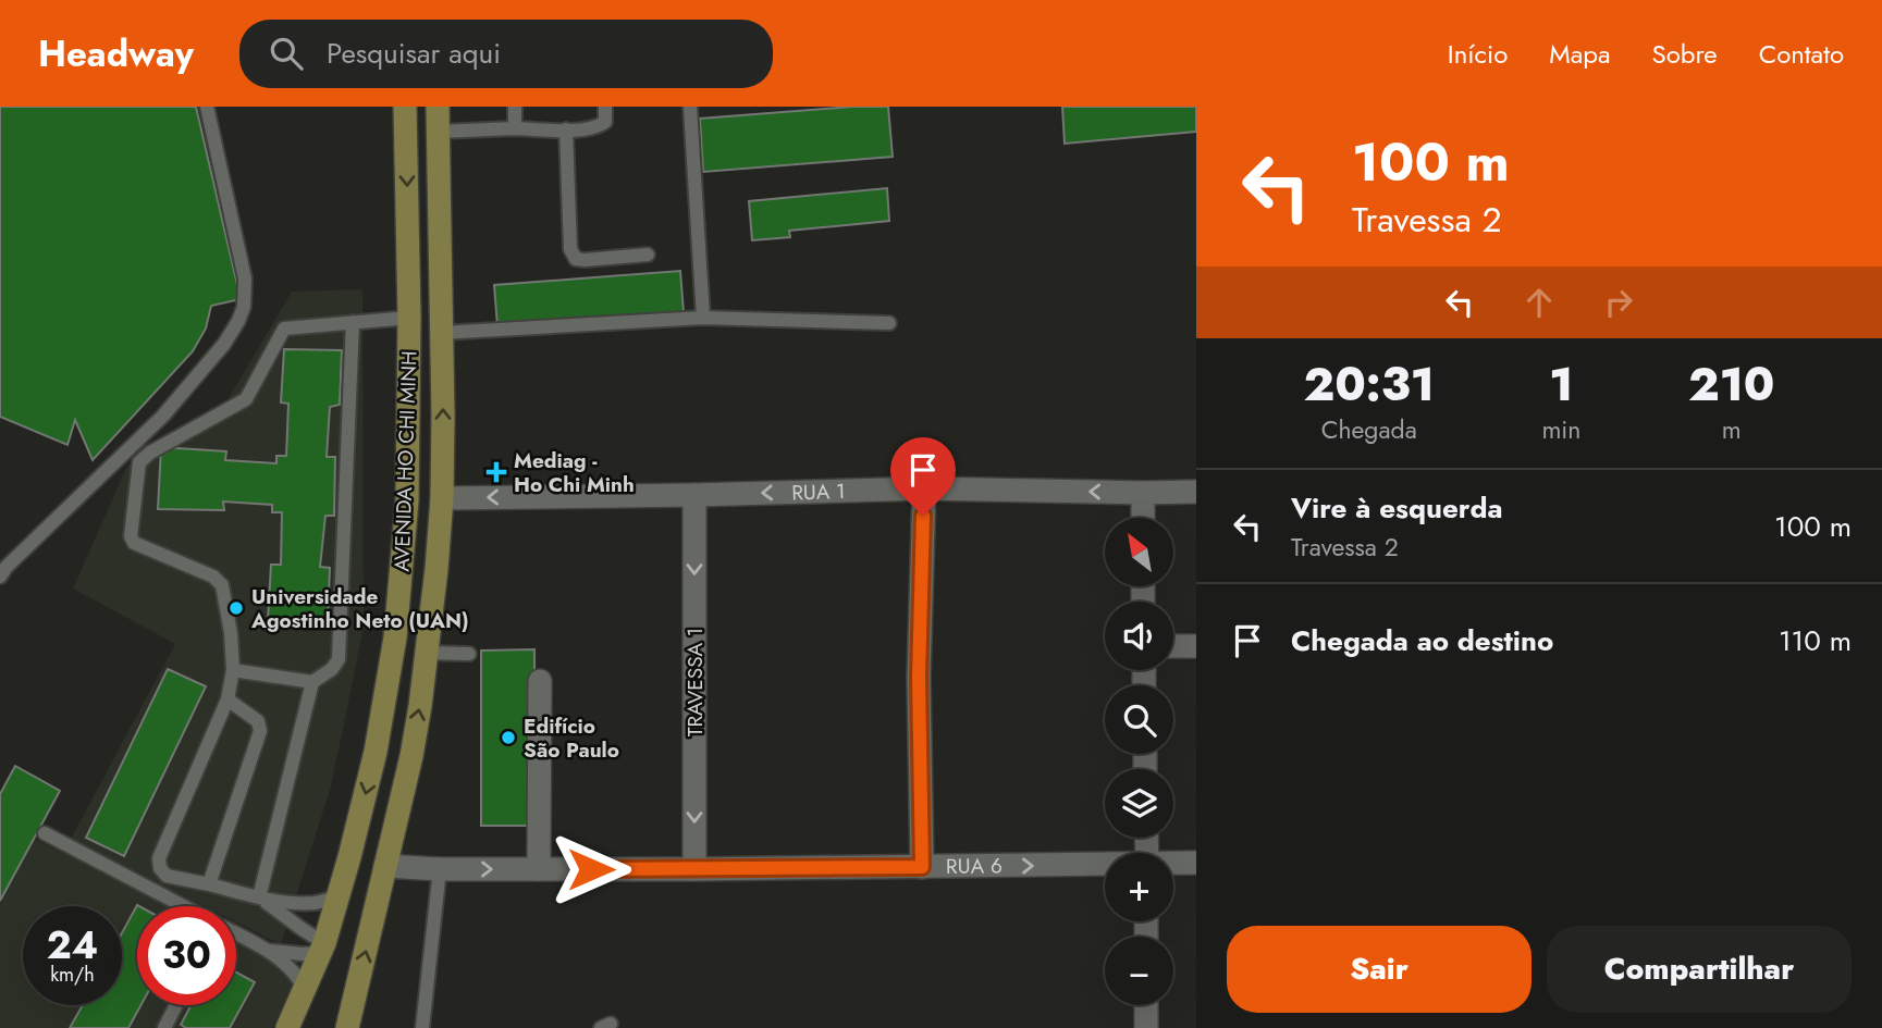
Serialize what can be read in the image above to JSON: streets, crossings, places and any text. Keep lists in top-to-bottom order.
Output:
{
  "streets": {
    "main road": ["AVENIDA HO CHI MINH"],
    "street": ["RUA 1", "TRAVESSA 1", "RUA 6"]
  },
  "crossings": [
    ["AVENIDA HO CHI MINH", "RUA 1"],
    ["AVENIDA HO CHI MINH", "RUA 6"],
    ["RUA 1", "TRAVESSA 1"],
    ["TRAVESSA 1", "RUA 6"]
  ],
  "one_way": ["RUA 1", "RUA 6"],
  "places": {
    "health": ["Mediag - Ho Chi Minh"],
    "other": ["Universidade Agostinho Neto (UAN)", "Edifício São Paulo"]
  },
  "north": "top left",
  "page": {
    "header": "Headway",
    "search": "Pesquisar aqui",
    "nav": [
      "Início",
      "Mapa",
      "Sobre",
      "Contato"
    ],
    "turn": ["100 m", "Travessa 2"],
    "eta": [
      "20:31",
      "Chegada",
      "1",
      "min",
      "210",
      "m"
    ],
    "list": [
      {
        "name": "Vire à esquerda",
        "note": "Travessa 2",
        "value": "100 m"
      },
      {
        "name": "Chegada ao destino",
        "value": "110 m"
      }
    ],
    "map_buttons": ["+", "−"],
    "speed": "24 km/h",
    "limit": "30",
    "buttons": ["Sair", "Compartilhar"]
  }
}
